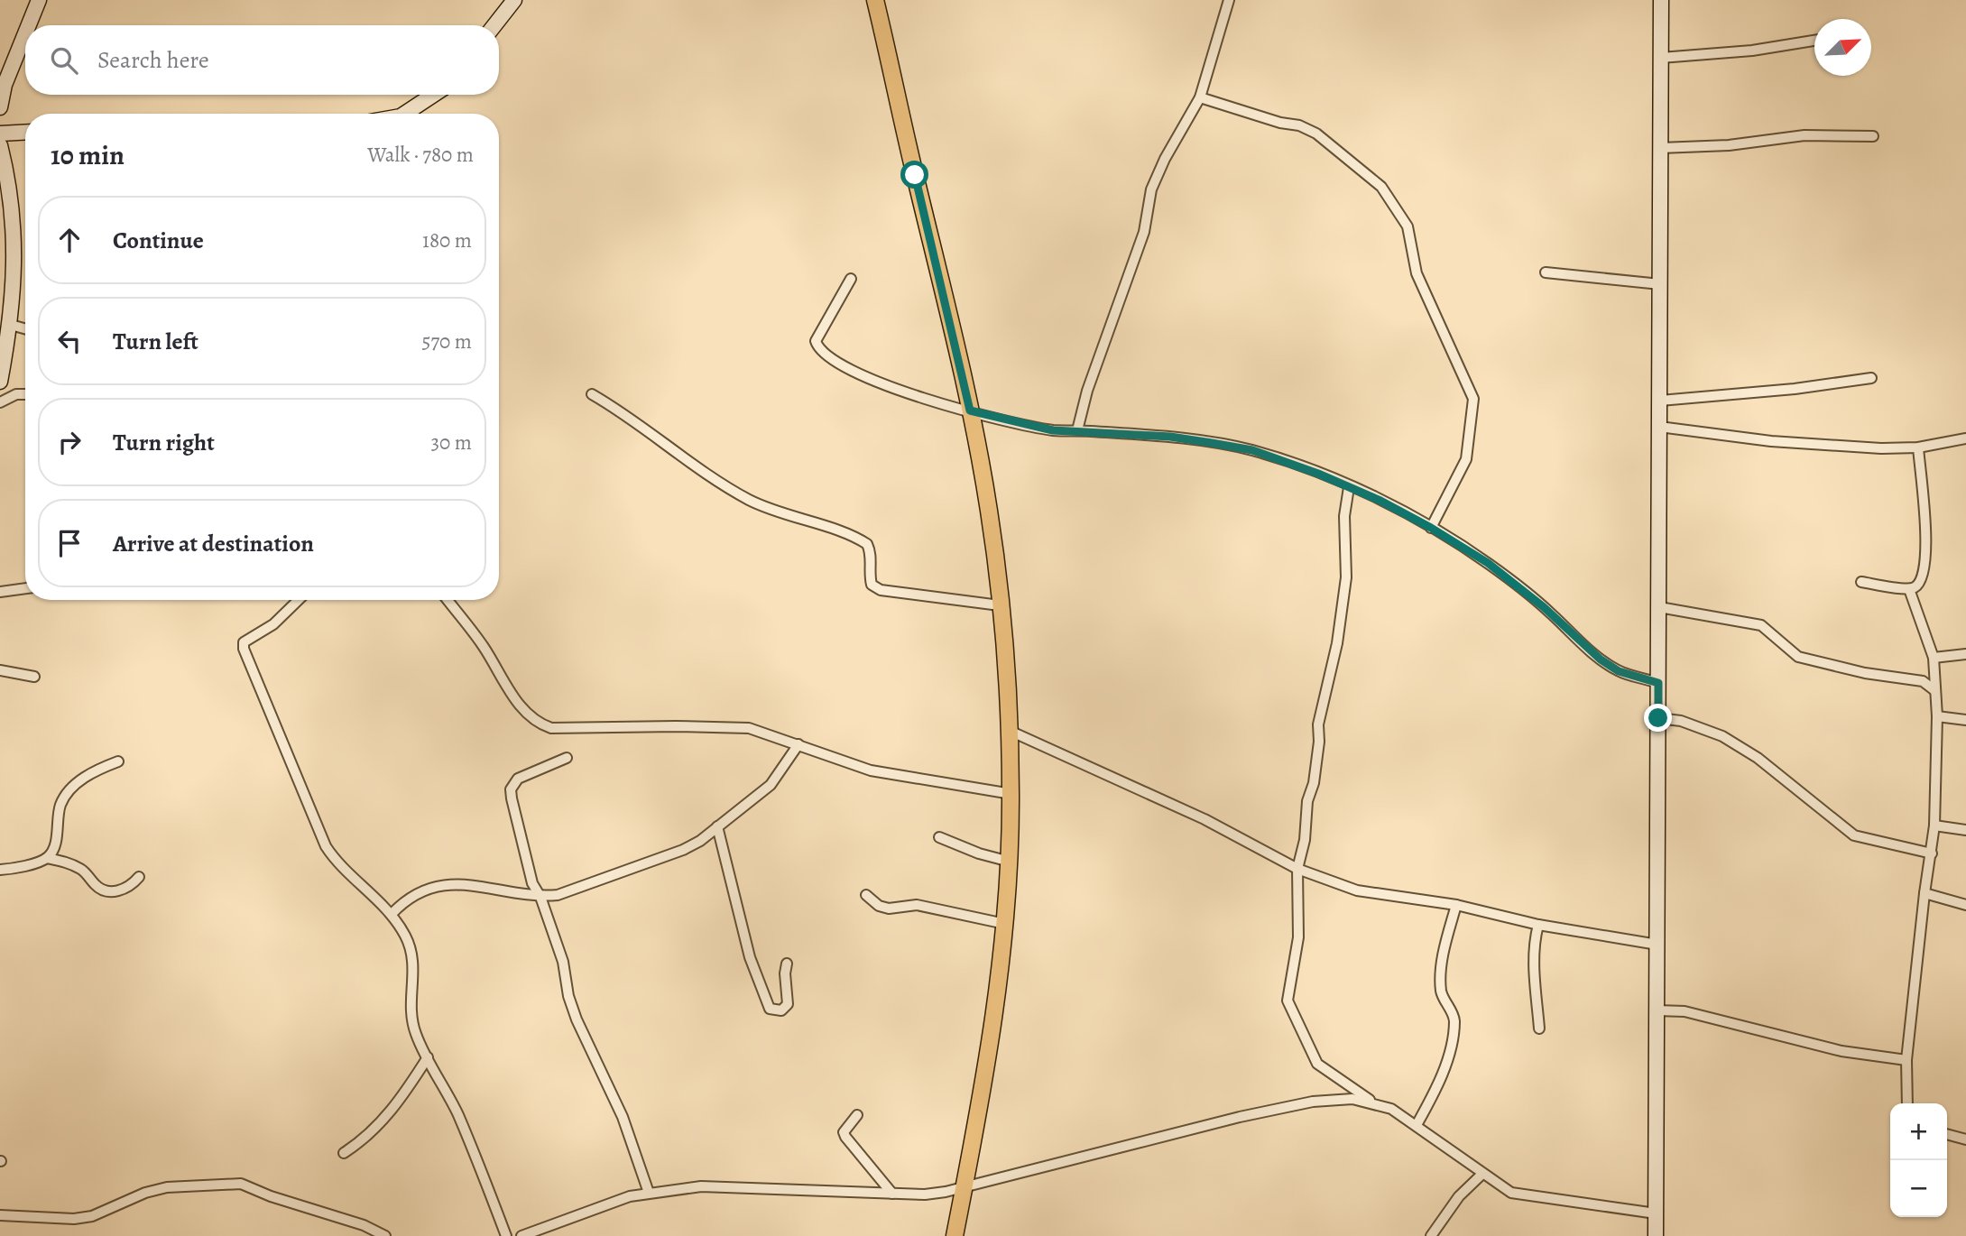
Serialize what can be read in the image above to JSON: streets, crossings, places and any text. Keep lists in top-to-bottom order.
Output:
{
  "north": "top right",
  "page": {
    "search": "Search here",
    "heading": ["10 min", "Walk · 780 m"],
    "list": [
      ["Continue", "180 m"],
      ["Turn left", "570 m"],
      ["Turn right", "30 m"],
      "Arrive at destination"
    ],
    "map_buttons": ["+", "−"]
  }
}
